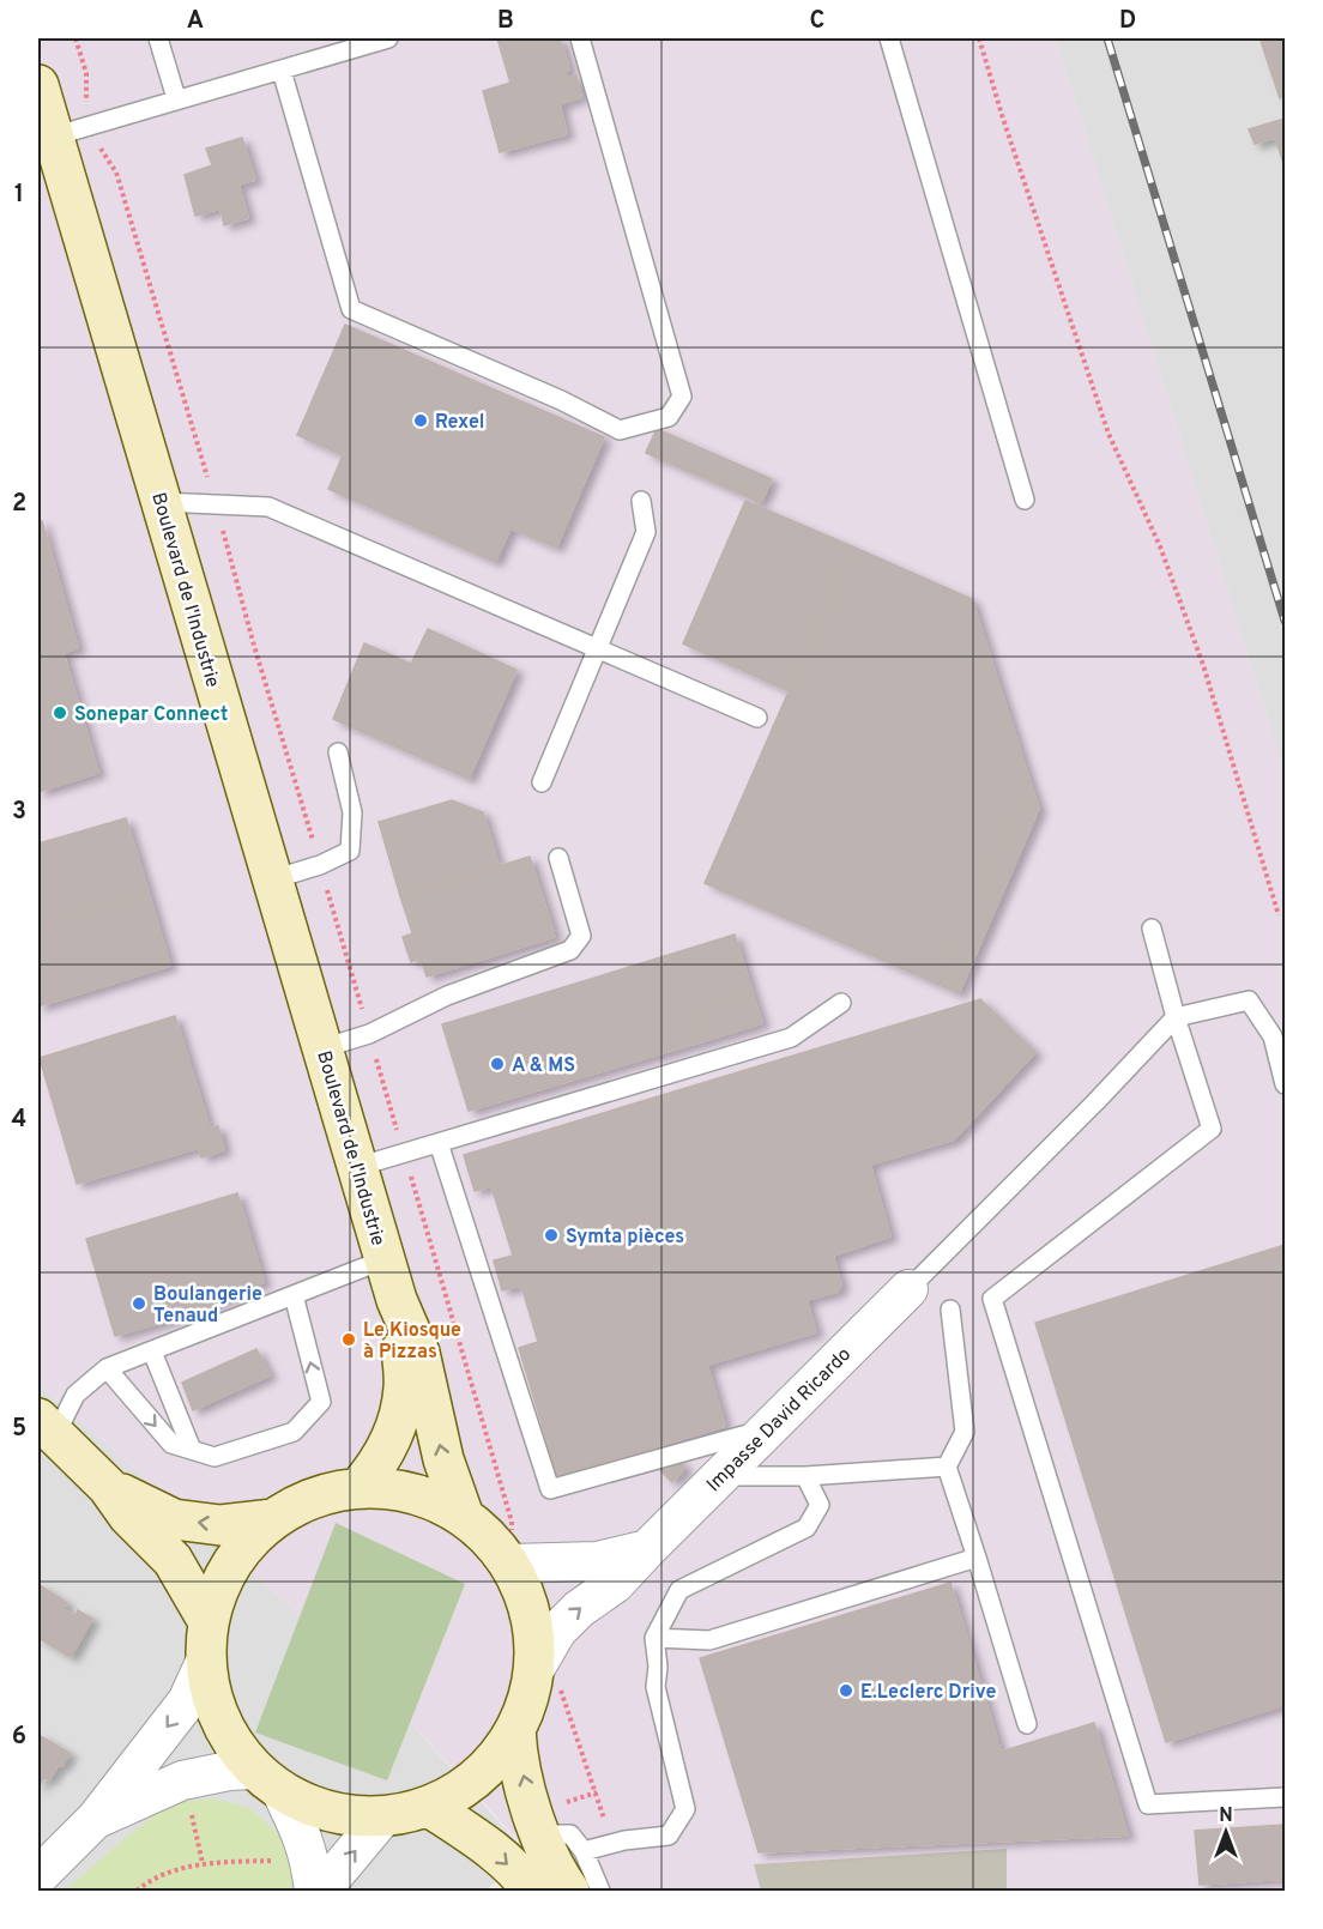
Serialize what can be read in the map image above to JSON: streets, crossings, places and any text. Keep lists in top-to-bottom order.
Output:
{
  "streets": {
    "main road": ["Boulevard de l'Industrie"],
    "street": ["Impasse David Ricardo"]
  },
  "places": [
    "Rexel",
    "Sonepar Connect",
    "A & MS",
    "Symta pièces",
    "Boulangerie Tenaud",
    "Le Kiosque à Pizzas",
    "E.Leclerc Drive"
  ],
  "north": "top",
  "grid": {
    "columns": [
      "A",
      "B",
      "C",
      "D"
    ],
    "rows": [
      "1",
      "2",
      "3",
      "4",
      "5",
      "6"
    ]
  }
}
